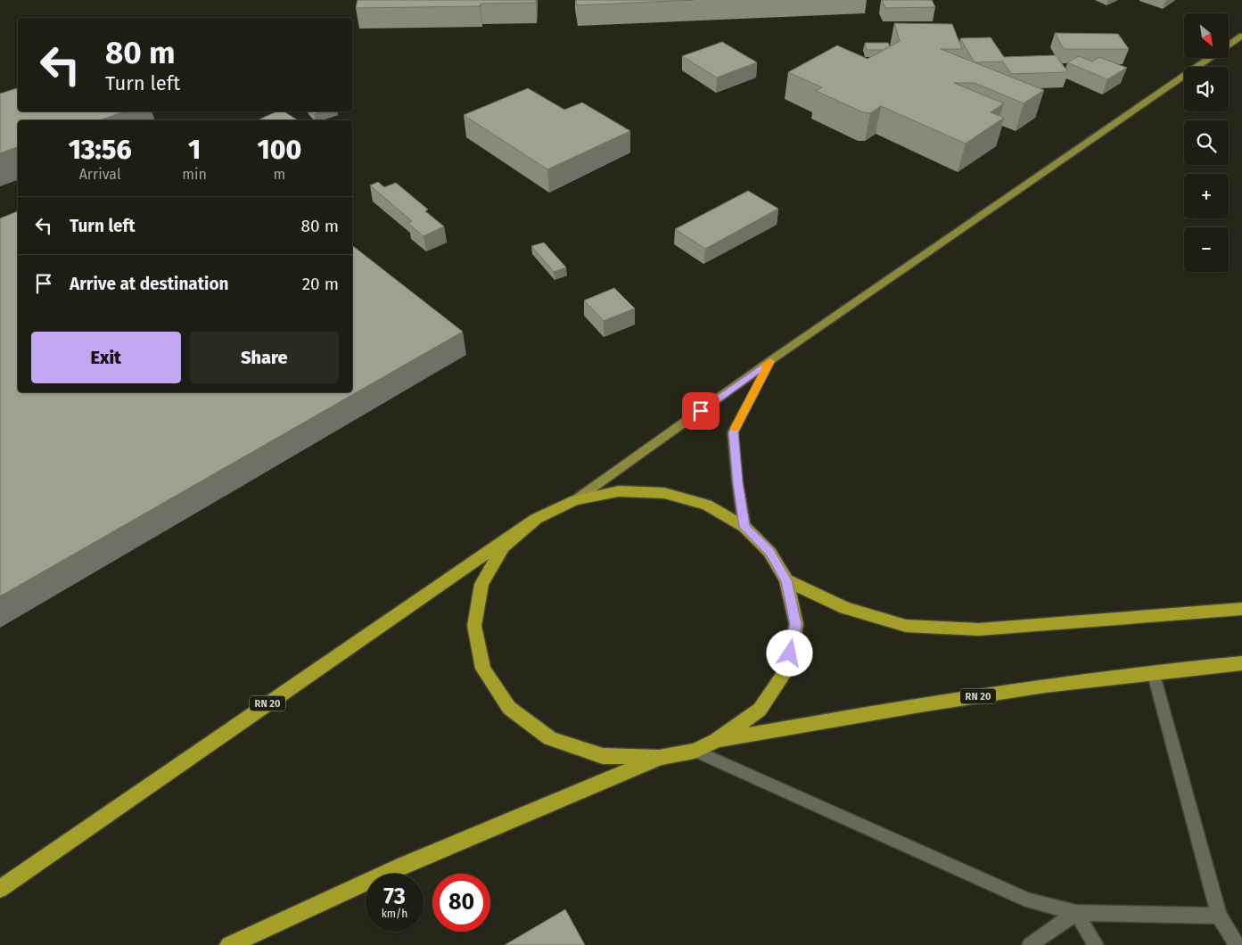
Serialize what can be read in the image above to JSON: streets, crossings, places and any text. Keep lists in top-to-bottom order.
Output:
{
  "streets": {
    "highway": ["RN 20"]
  },
  "north": "bottom right",
  "page": {
    "map_buttons": ["+", "−"],
    "turn": ["80 m", "Turn left"],
    "eta": [
      "13:56",
      "Arrival",
      "1",
      "min",
      "100",
      "m"
    ],
    "list": [
      {
        "name": "Turn left",
        "value": "80 m"
      },
      {
        "name": "Arrive at destination",
        "value": "20 m"
      }
    ],
    "buttons": ["Exit", "Share"],
    "speed": "73 km/h",
    "limit": "80"
  }
}
